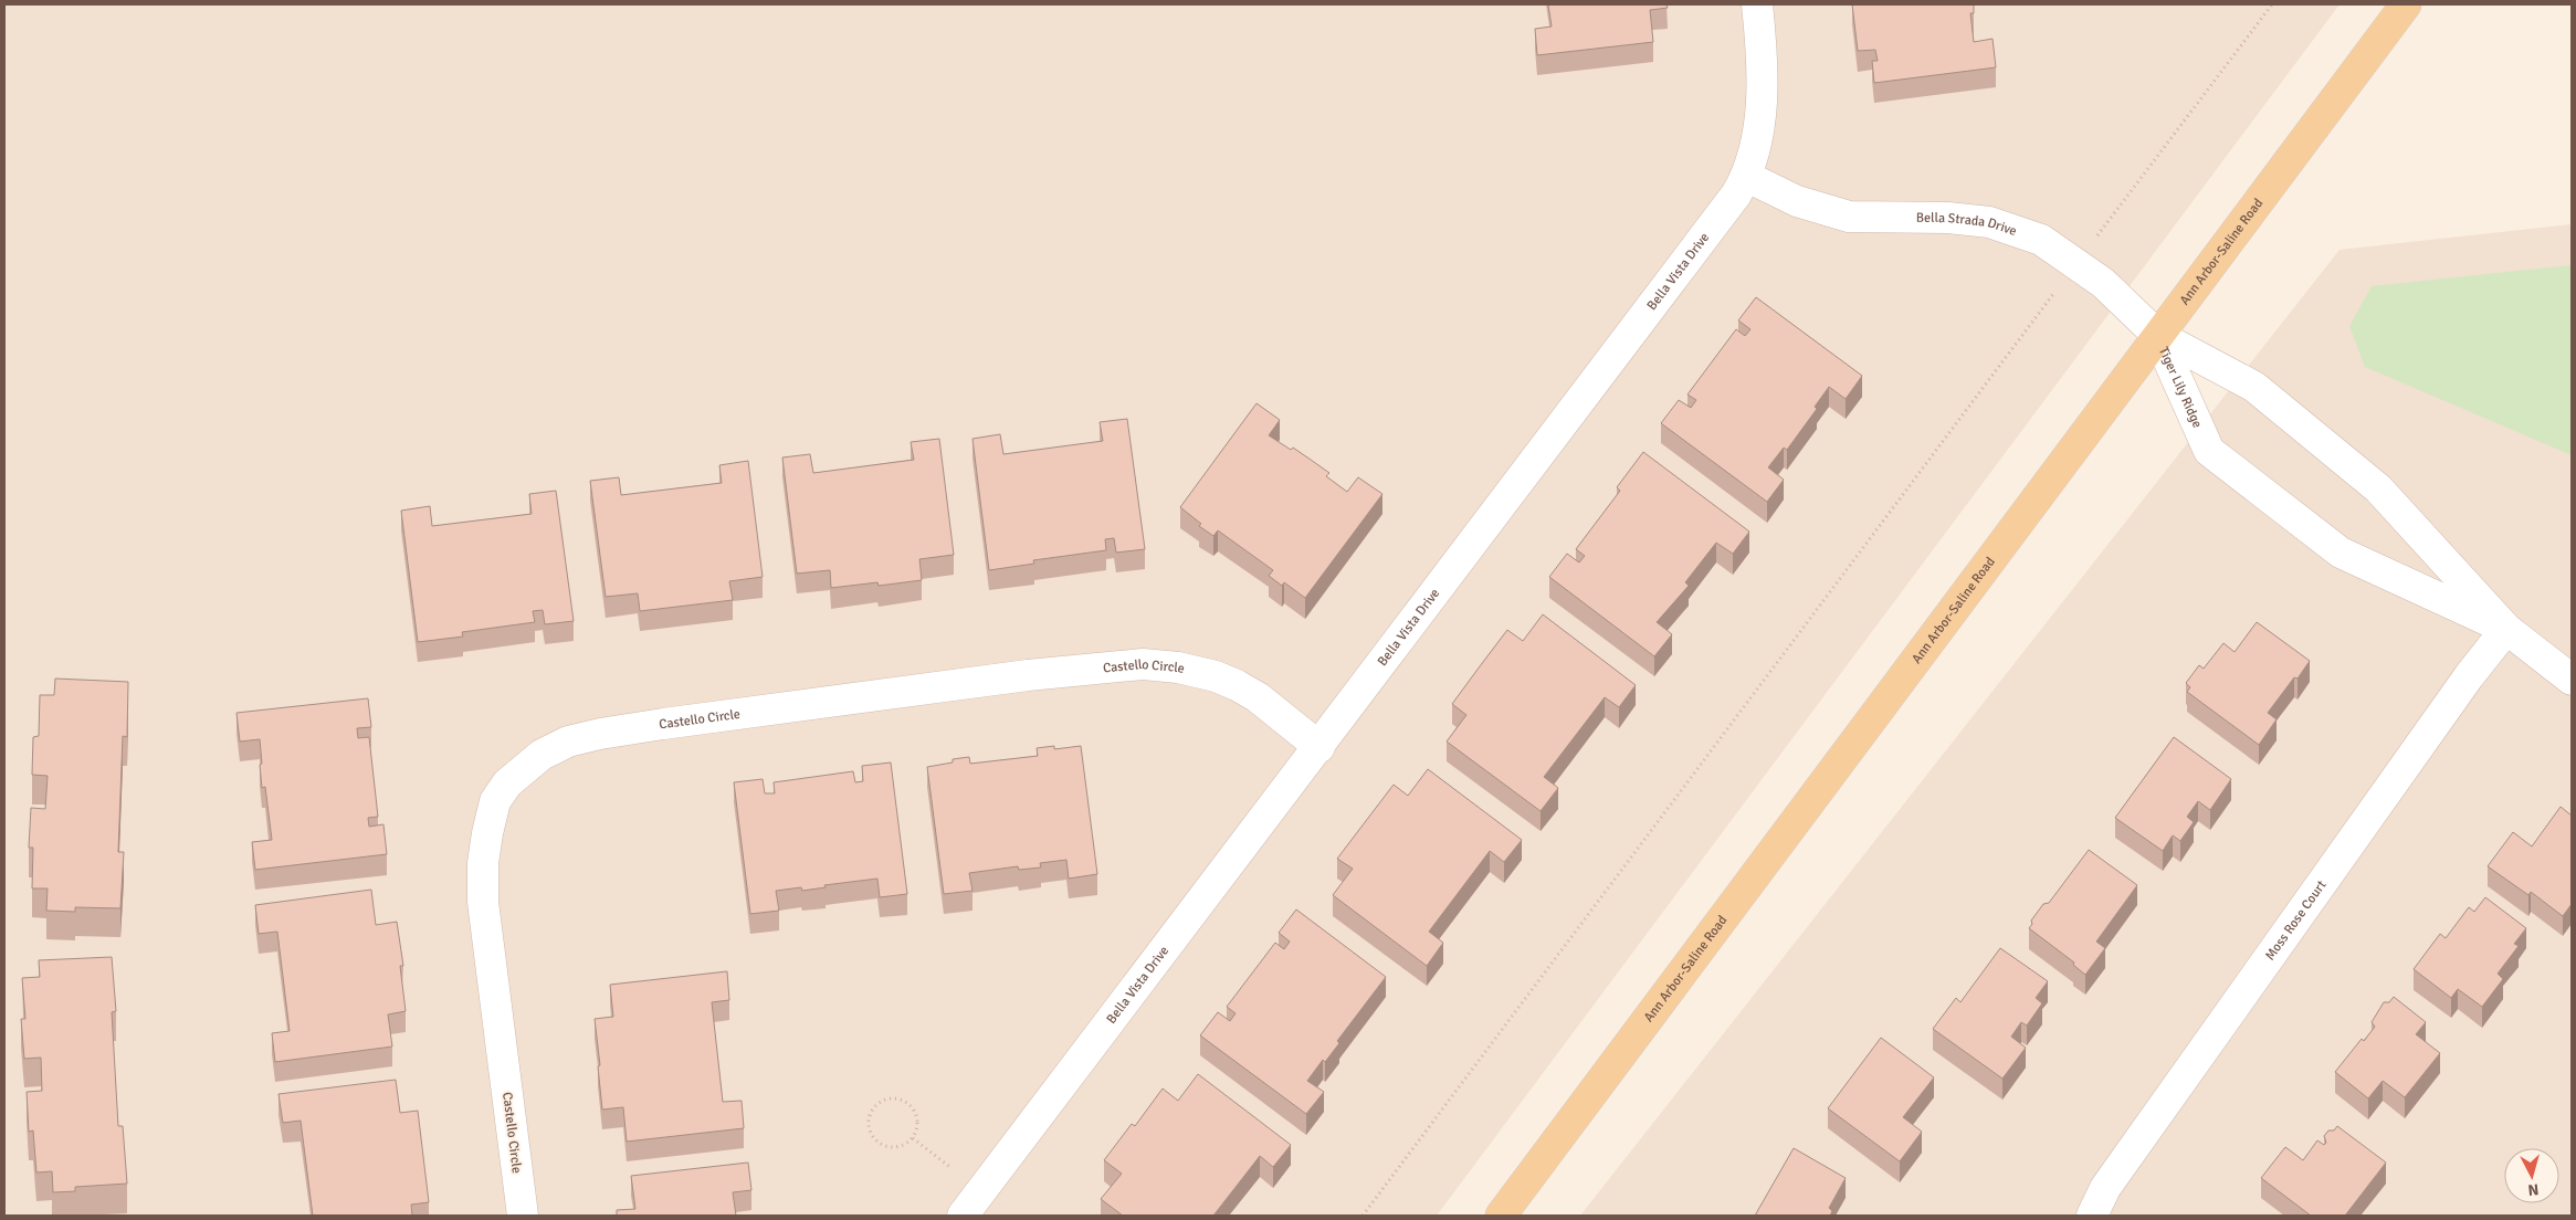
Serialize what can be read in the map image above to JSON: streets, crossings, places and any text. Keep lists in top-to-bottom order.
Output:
{
  "streets": {
    "main road": ["Ann Arbor-Saline Road"],
    "street": [
      "Bella Strada Drive",
      "Bella Vista Drive",
      "Tiger Lily Ridge",
      "Castello Circle",
      "Moss Rose Court"
    ]
  },
  "crossings": [
    ["Bella Strada Drive", "Ann Arbor-Saline Road"],
    ["Bella Strada Drive", "Bella Vista Drive"],
    ["Bella Strada Drive", "Tiger Lily Ridge"],
    ["Ann Arbor-Saline Road", "Tiger Lily Ridge"],
    ["Bella Vista Drive", "Castello Circle"],
    ["Tiger Lily Ridge", "Moss Rose Court"]
  ],
  "north": "bottom"
}
